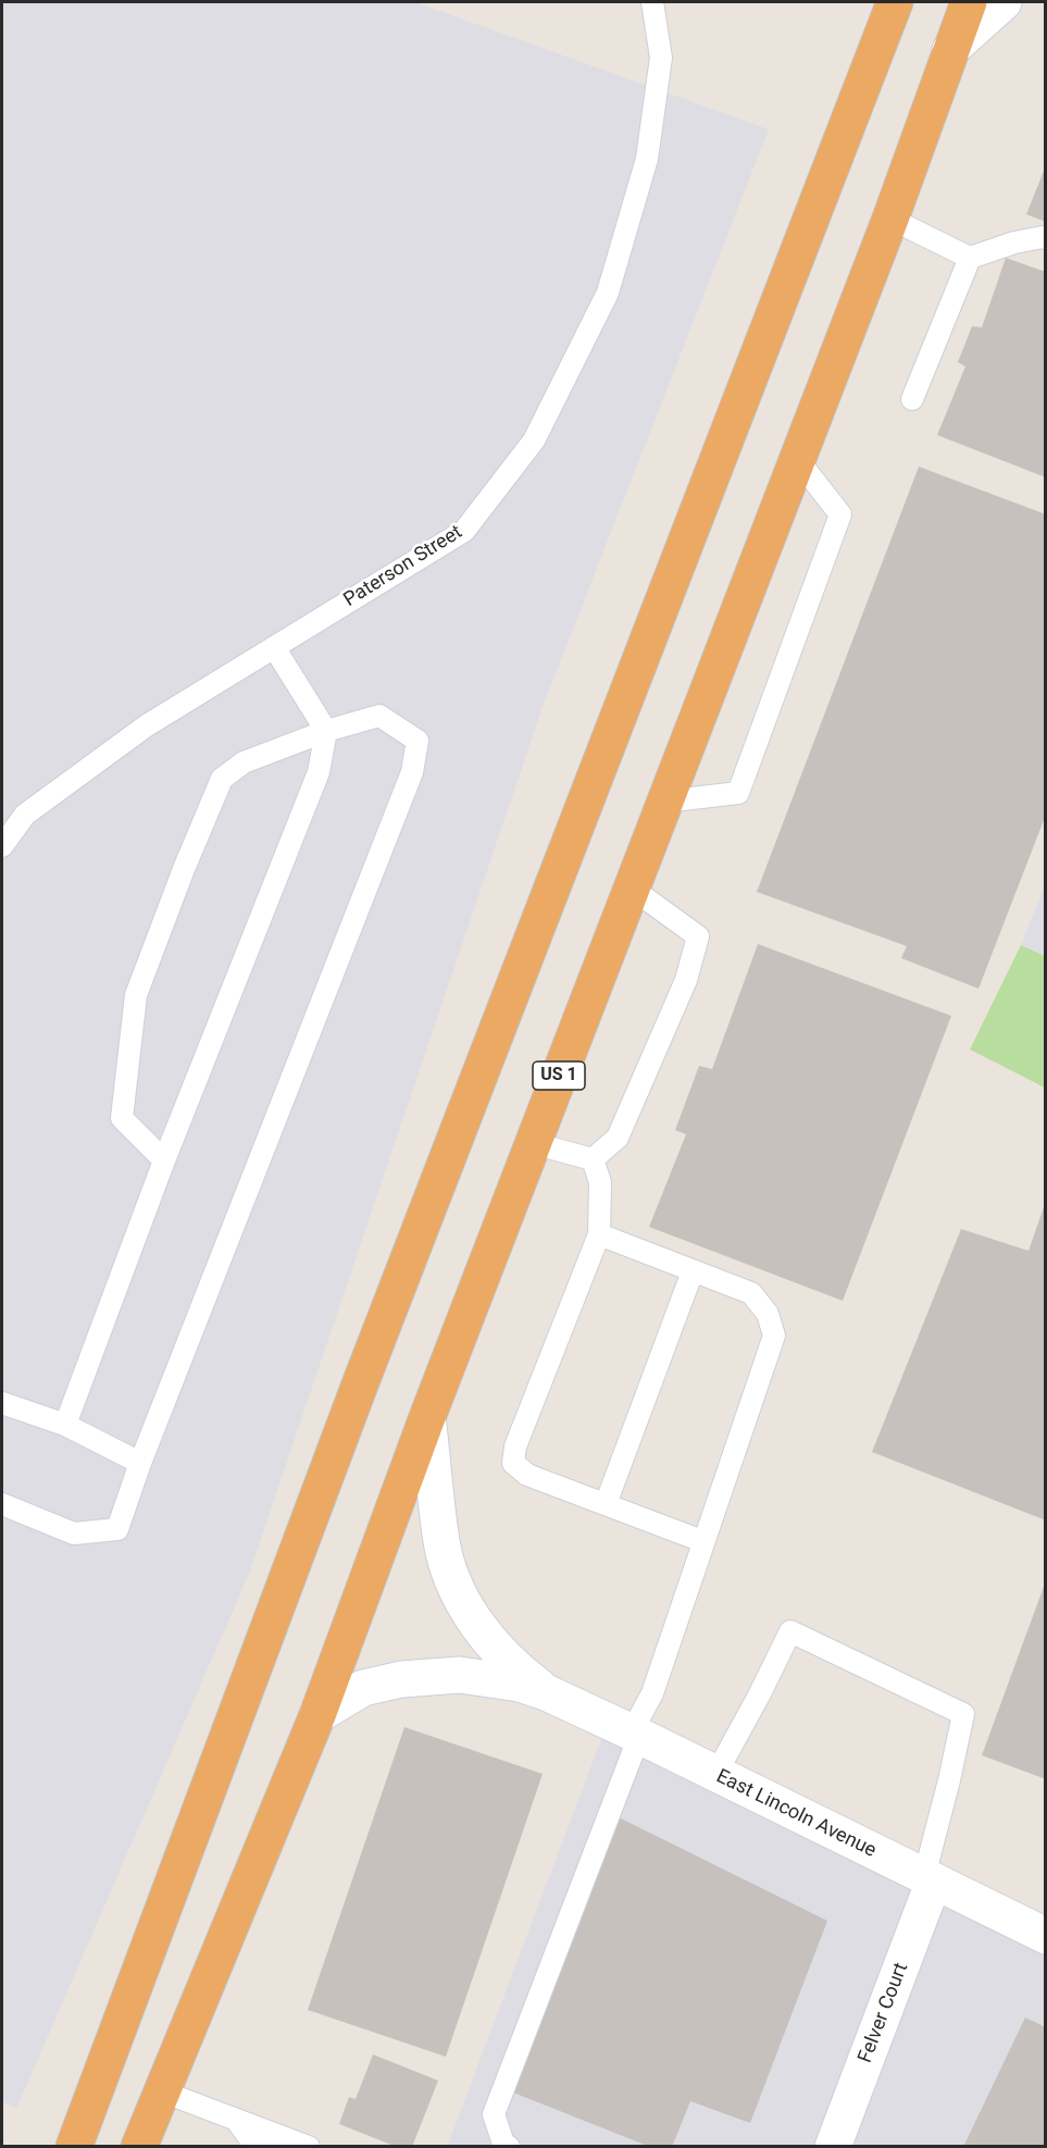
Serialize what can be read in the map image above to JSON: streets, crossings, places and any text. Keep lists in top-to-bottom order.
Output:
{
  "streets": {
    "highway": ["US 1"],
    "street": ["East Lincoln Avenue", "Felver Court"],
    "lane": ["Paterson Street"]
  },
  "crossings": [
    ["US 1", "East Lincoln Avenue"],
    ["East Lincoln Avenue", "Felver Court"]
  ]
}
